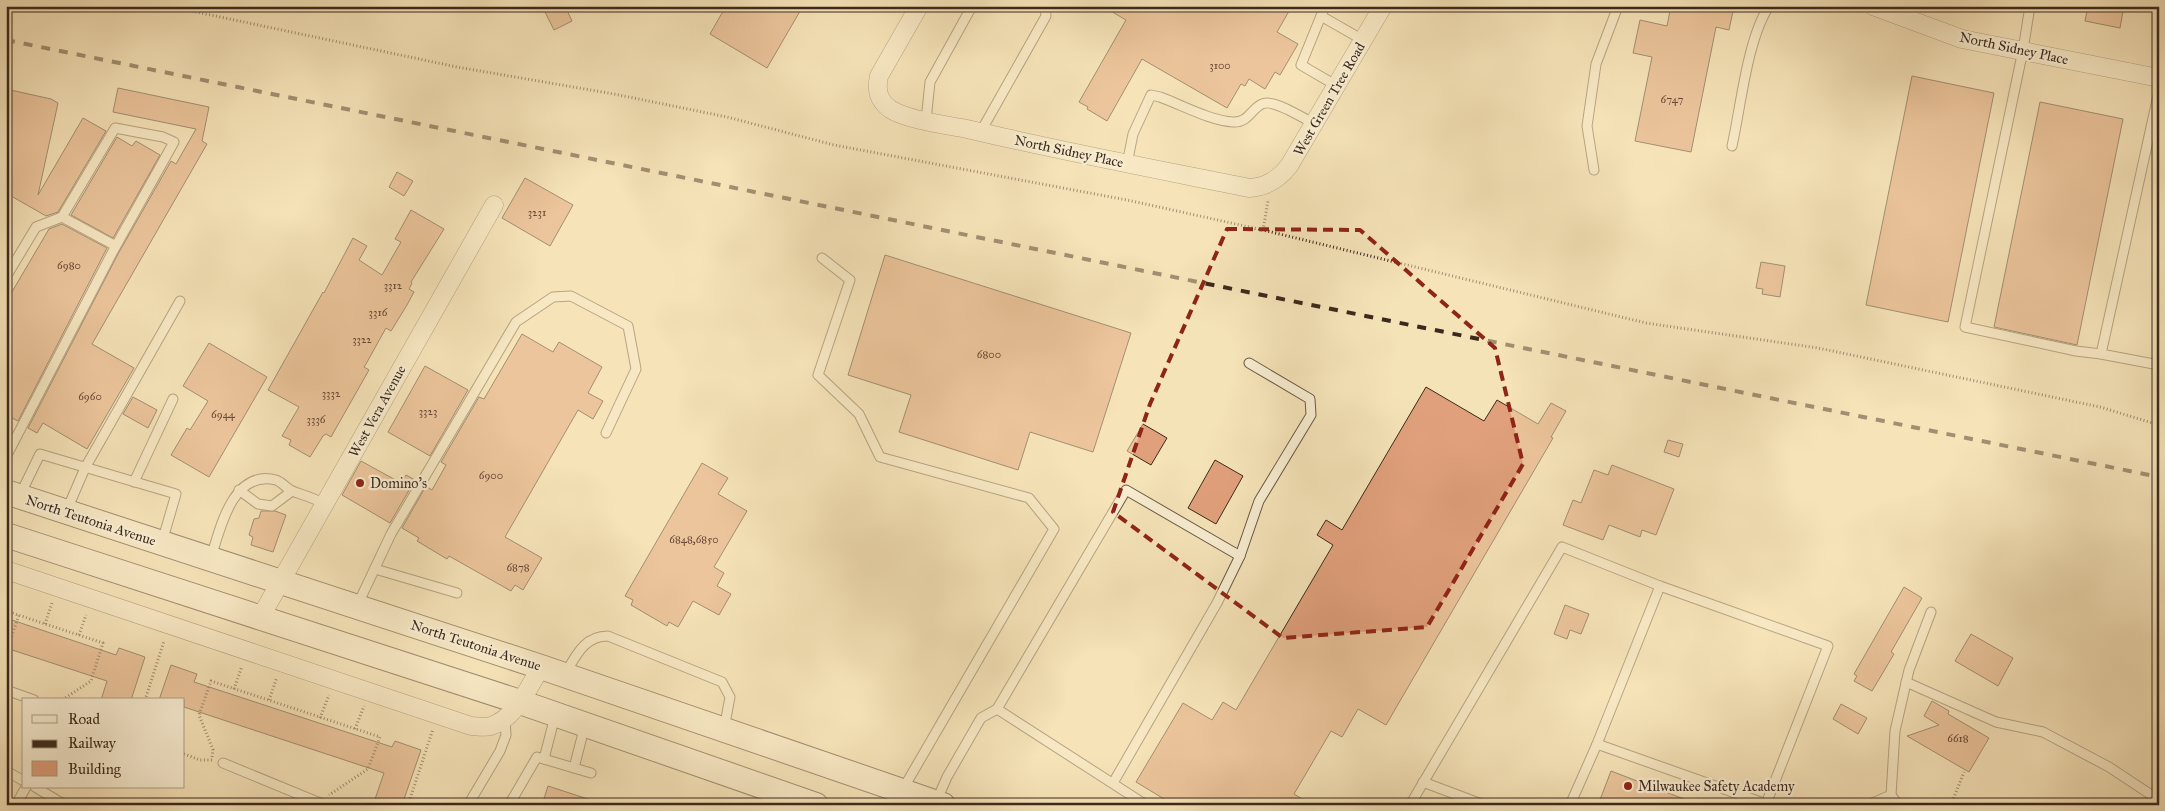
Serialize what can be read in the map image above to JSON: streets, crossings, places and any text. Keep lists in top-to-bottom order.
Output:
{
  "streets": {
    "main road": ["North Teutonia Avenue"],
    "street": ["North Sidney Place", "West Green Tree Road", "West Vera Avenue"]
  },
  "crossings": [
    ["North Sidney Place", "West Green Tree Road"],
    ["West Vera Avenue", "North Teutonia Avenue"]
  ],
  "places": ["Domino's", "Milwaukee Safety Academy"],
  "house_numbers": [
    "3100",
    "6747",
    "3231",
    "6980",
    "3312",
    "3316",
    "3322",
    "6800",
    "3332",
    "6960",
    "3323",
    "6944",
    "3336",
    "6900",
    "6848,6850",
    "6878",
    "6618"
  ],
  "legend": ["Road", "Railway", "Building"]
}
